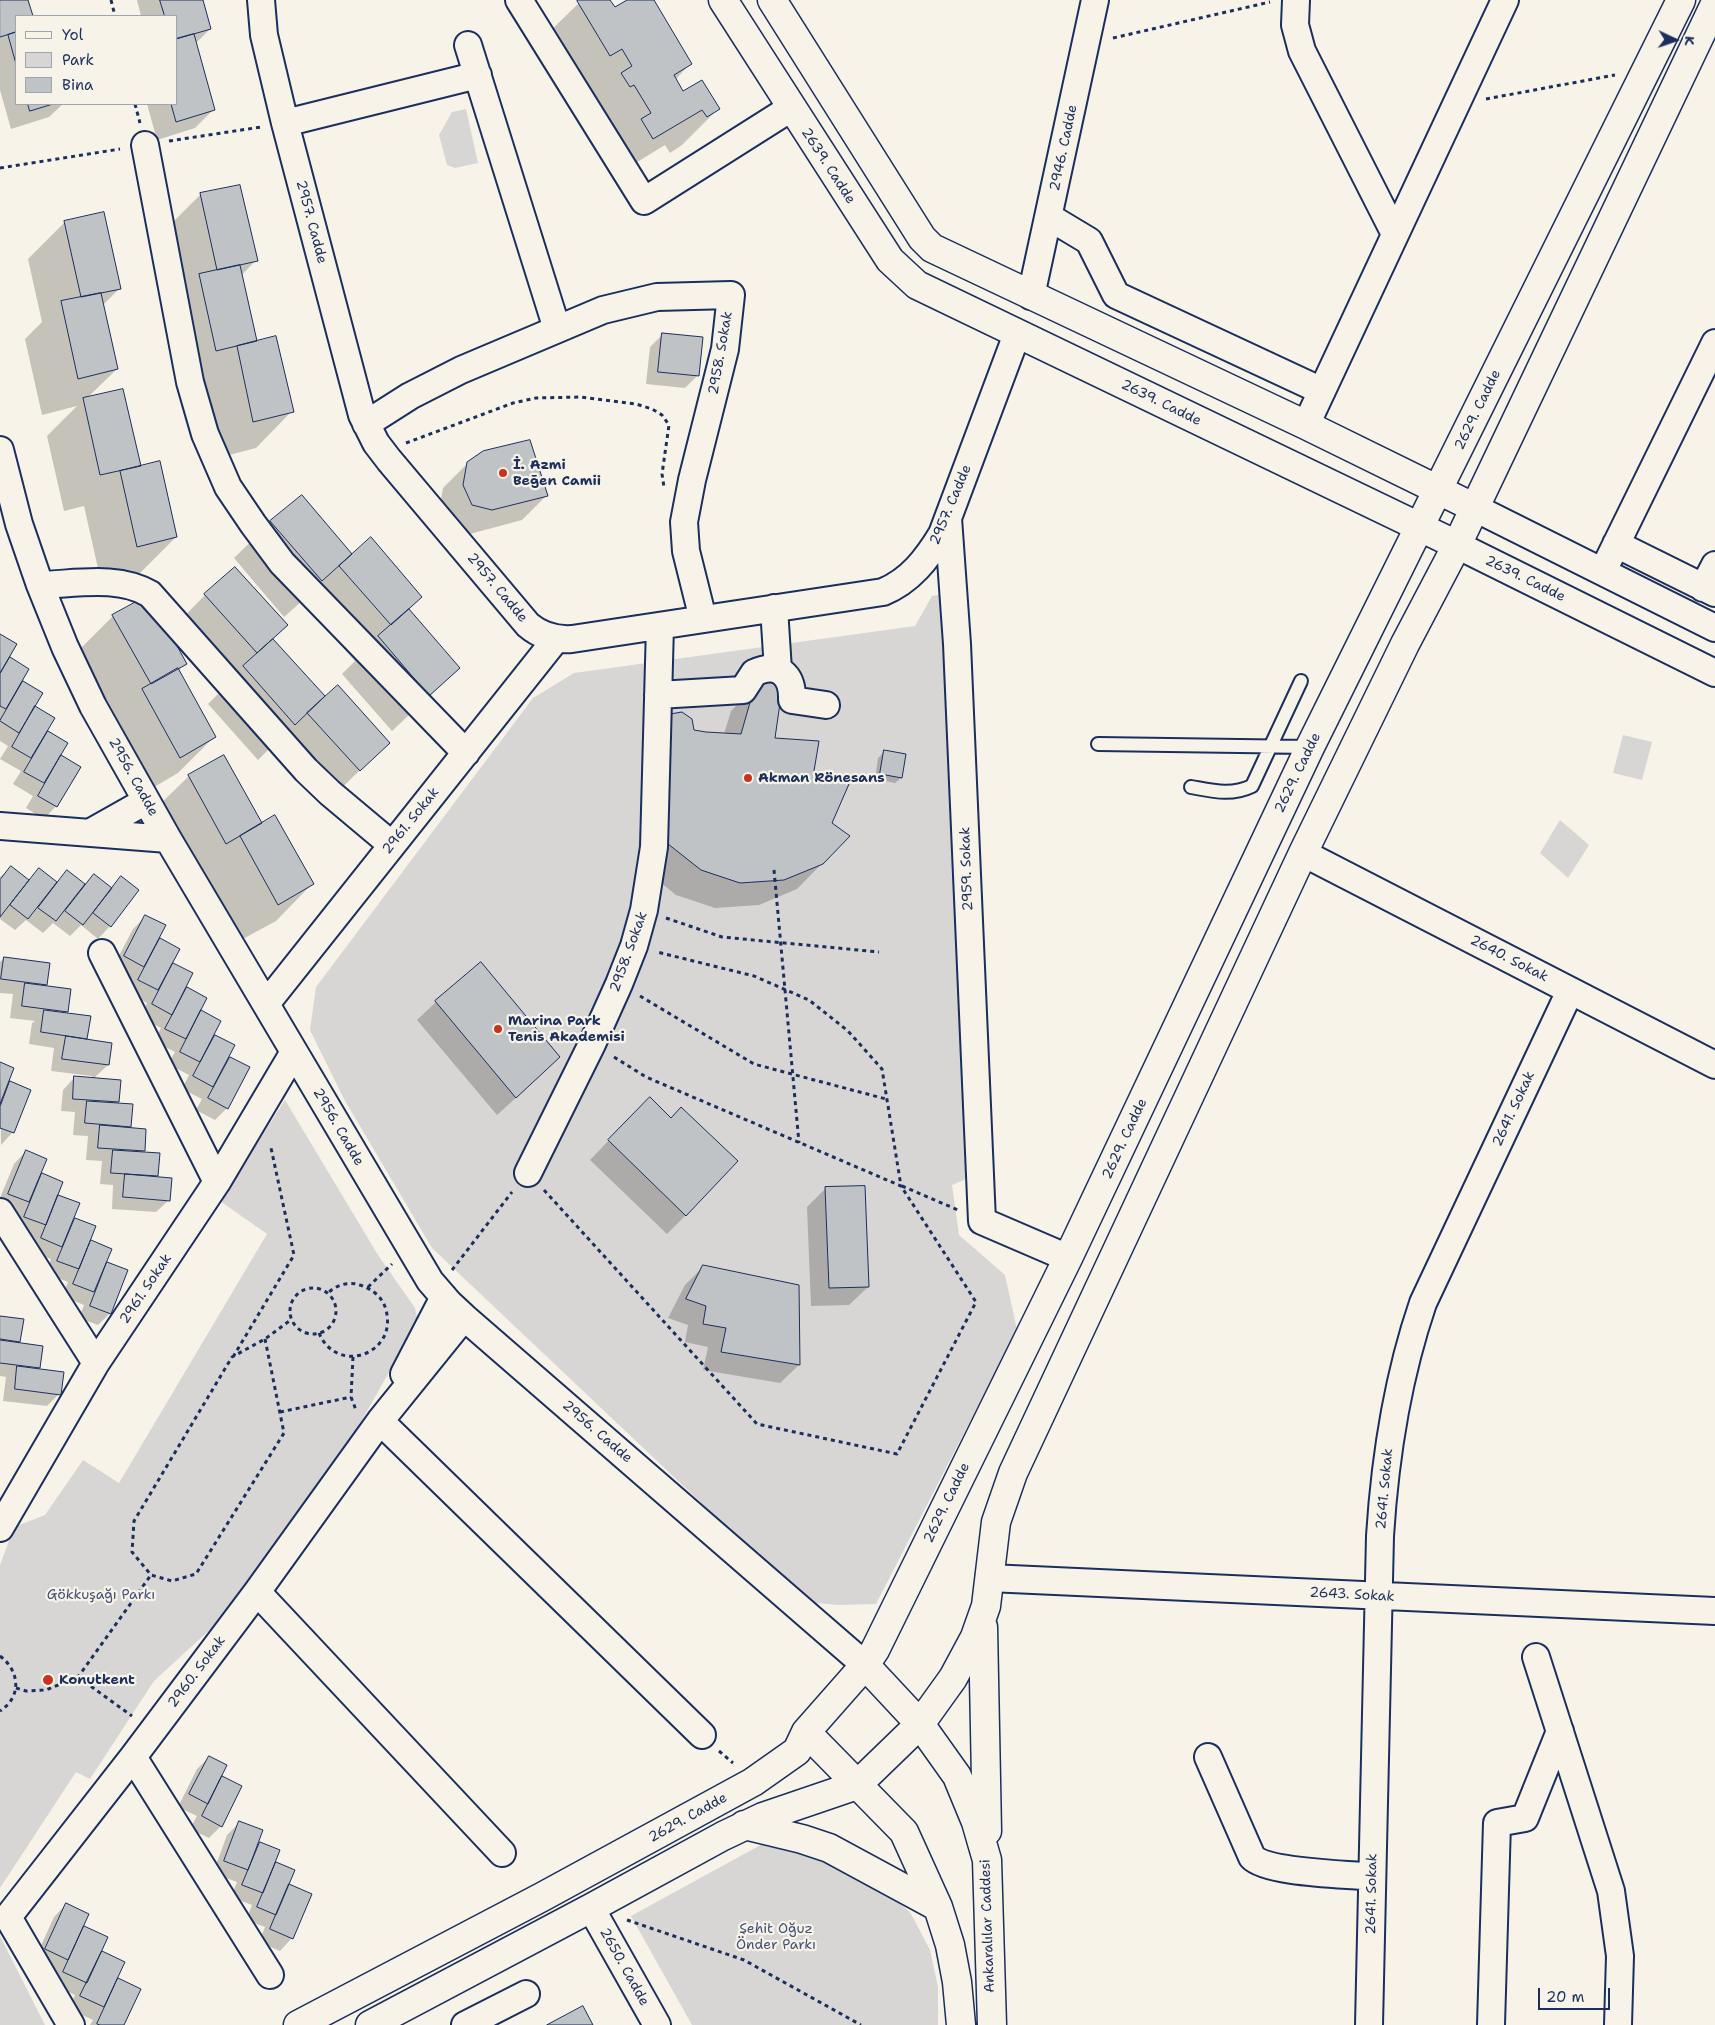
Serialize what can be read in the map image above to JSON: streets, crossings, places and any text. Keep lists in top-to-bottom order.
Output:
{
  "streets": {
    "main road": ["2639. Cadde", "2629. Cadde", "Ankaralılar Caddesi"],
    "street": [
      "2946. Cadde",
      "2957. Cadde",
      "2958. Sokak",
      "2956. Cadde",
      "2961. Sokak",
      "2959. Sokak",
      "2640. Sokak",
      "2641. Sokak",
      "2643. Sokak",
      "2960. Sokak",
      "2650. Cadde"
    ]
  },
  "crossings": [
    ["2639. Cadde", "2957. Cadde"],
    ["2639. Cadde", "2629. Cadde"],
    ["2957. Cadde", "2958. Sokak"],
    ["2957. Cadde", "2961. Sokak"],
    ["2957. Cadde", "2959. Sokak"],
    ["2629. Cadde", "2956. Cadde"],
    ["2629. Cadde", "Ankaralılar Caddesi"],
    ["2956. Cadde", "2961. Sokak"],
    ["2956. Cadde", "2960. Sokak"],
    ["2956. Cadde", "Ankaralılar Caddesi"],
    ["2640. Sokak", "2641. Sokak"],
    ["2641. Sokak", "2643. Sokak"]
  ],
  "parks": ["Gökkuşağı Parkı", "Şehit Oğuz Önder Parkı"],
  "places": [
    "İ. Azmi Beğen Camii",
    "Akman Rönesans",
    "Marina Park Tenis Akademisi",
    "Konutkent"
  ],
  "legend": ["Yol", "Park", "Bina"],
  "scale_bar": "20 m",
  "north": "right"
}
